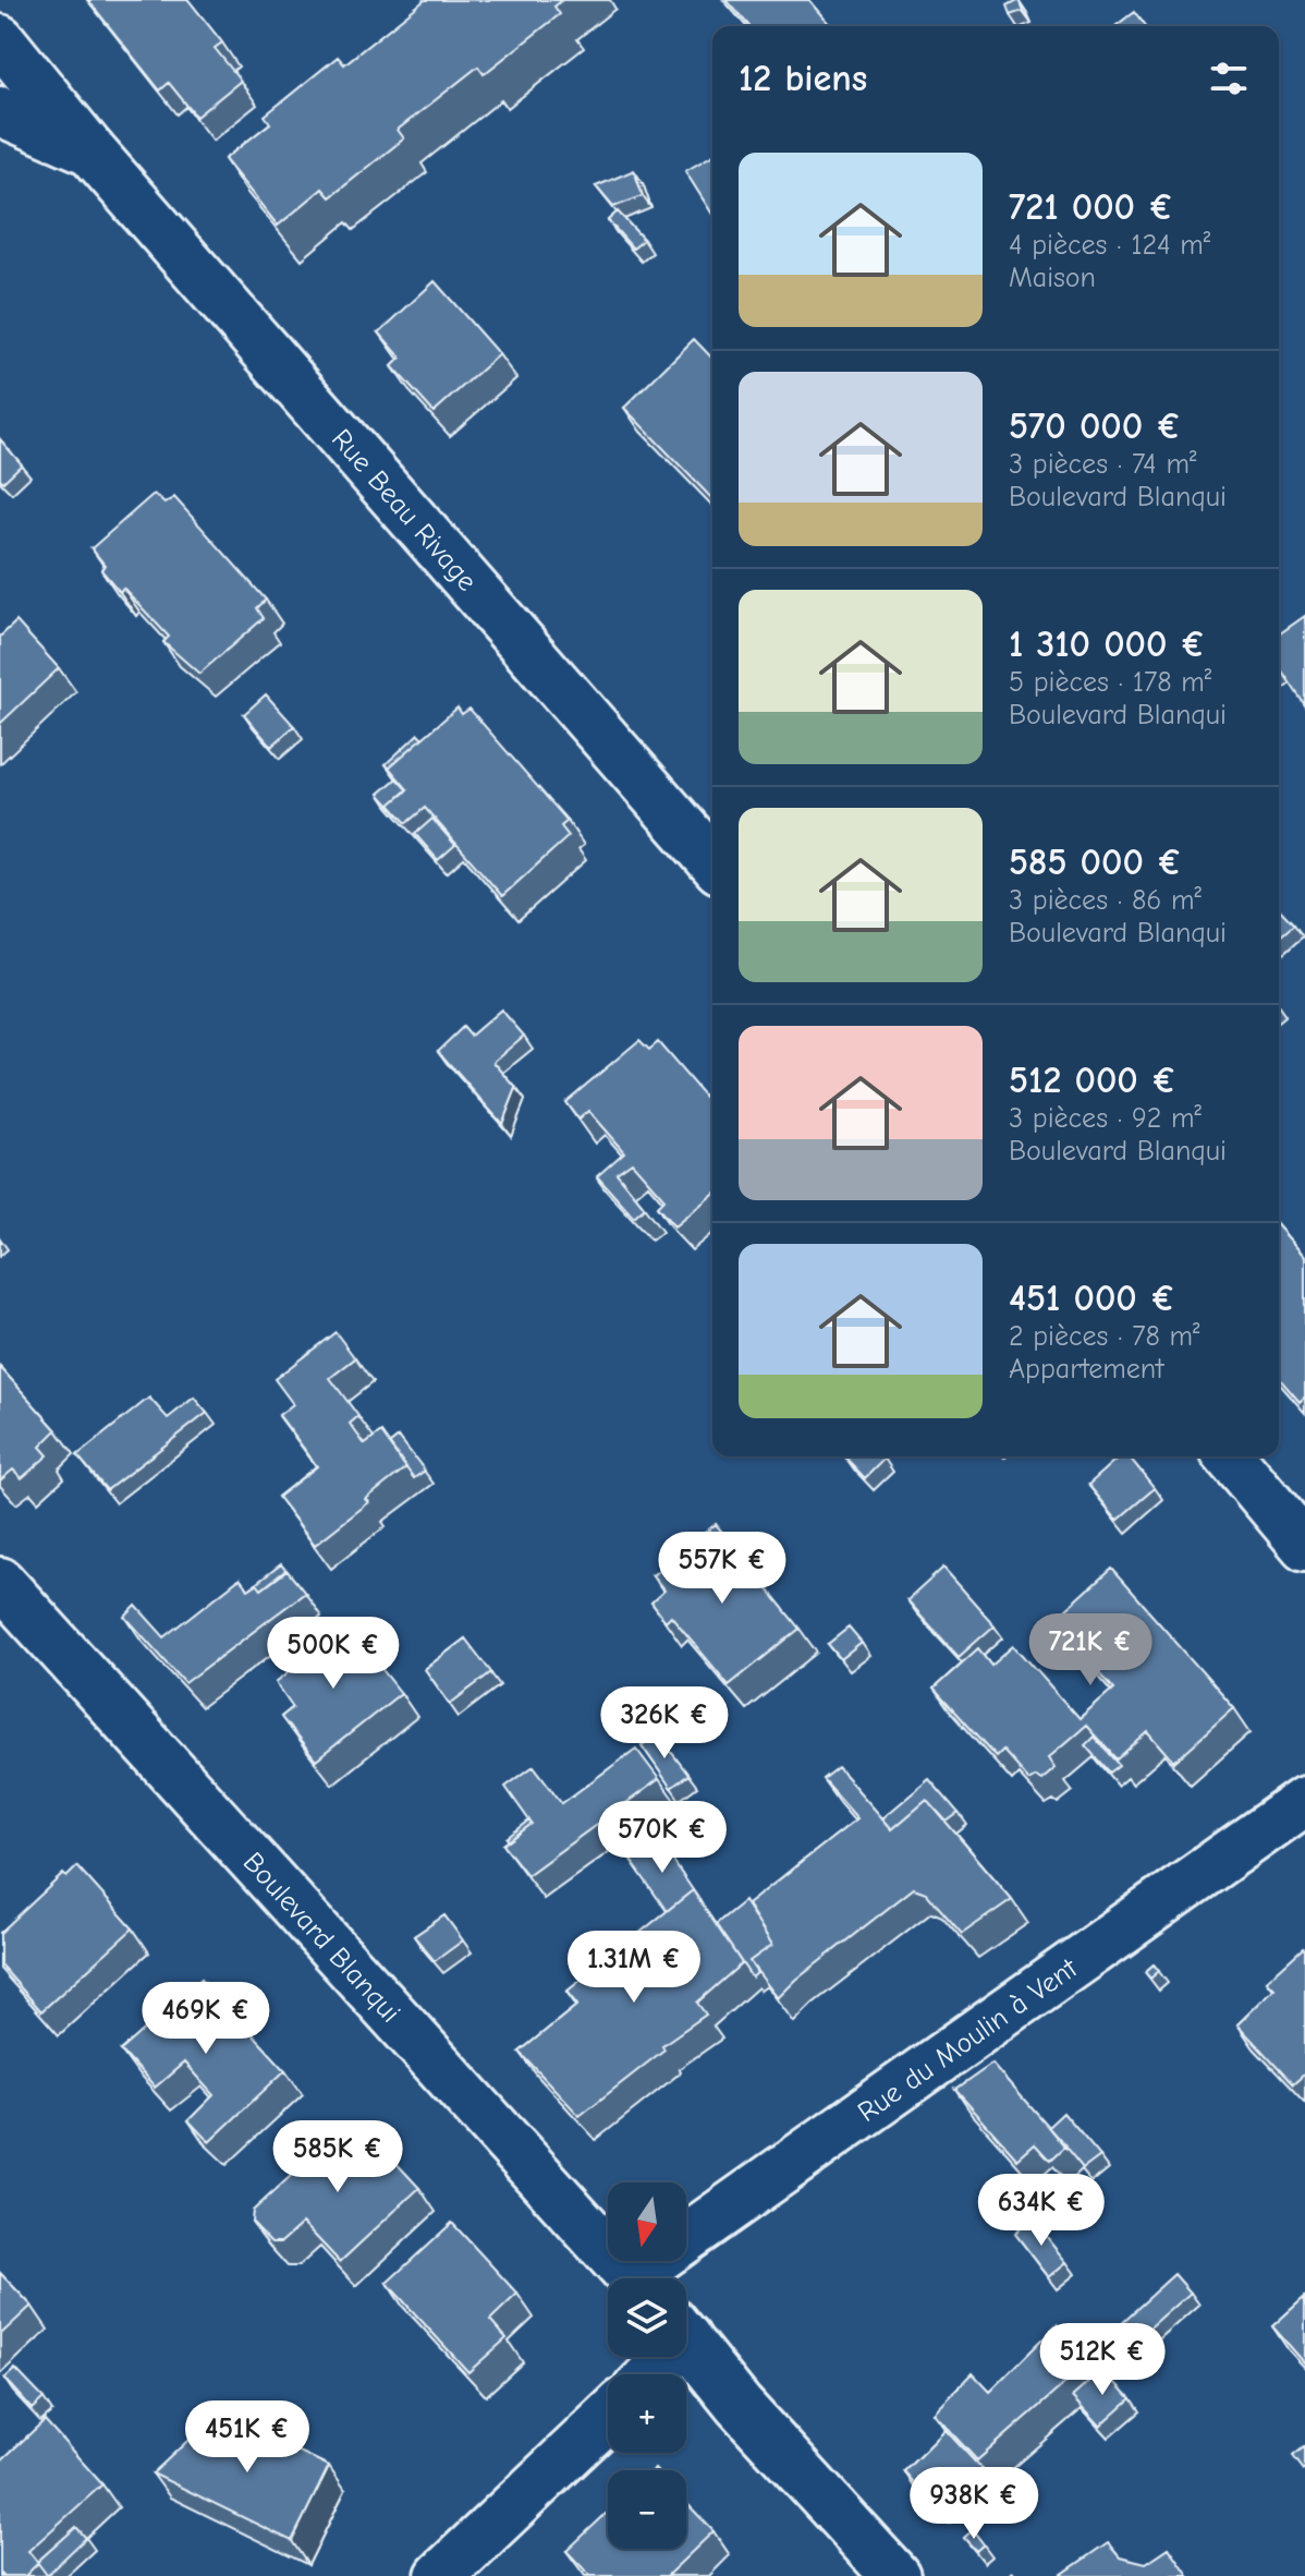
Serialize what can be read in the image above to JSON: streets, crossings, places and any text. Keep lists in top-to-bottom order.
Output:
{
  "streets": {
    "street": ["Rue Beau Rivage", "Boulevard Blanqui", "Rue du Moulin à Vent"]
  },
  "north": "bottom",
  "page": {
    "heading": "12 biens",
    "list": [
      {
        "name": "721 000 €",
        "note": "4 pièces · 124 m² · Maison"
      },
      {
        "name": "570 000 €",
        "note": "3 pièces · 74 m² · Boulevard Blanqui"
      },
      {
        "name": "1 310 000 €",
        "note": "5 pièces · 178 m² · Boulevard Blanqui"
      },
      {
        "name": "585 000 €",
        "note": "3 pièces · 86 m² · Boulevard Blanqui"
      },
      {
        "name": "512 000 €",
        "note": "3 pièces · 92 m² · Boulevard Blanqui"
      },
      {
        "name": "451 000 €",
        "note": "2 pièces · 78 m² · Appartement"
      }
    ],
    "price": [
      "557K €",
      "721K €",
      "500K €",
      "326K €",
      "570K €",
      "1.31M €",
      "469K €",
      "585K €",
      "634K €",
      "512K €",
      "451K €",
      "938K €"
    ],
    "map_buttons": ["+", "−"]
  }
}
